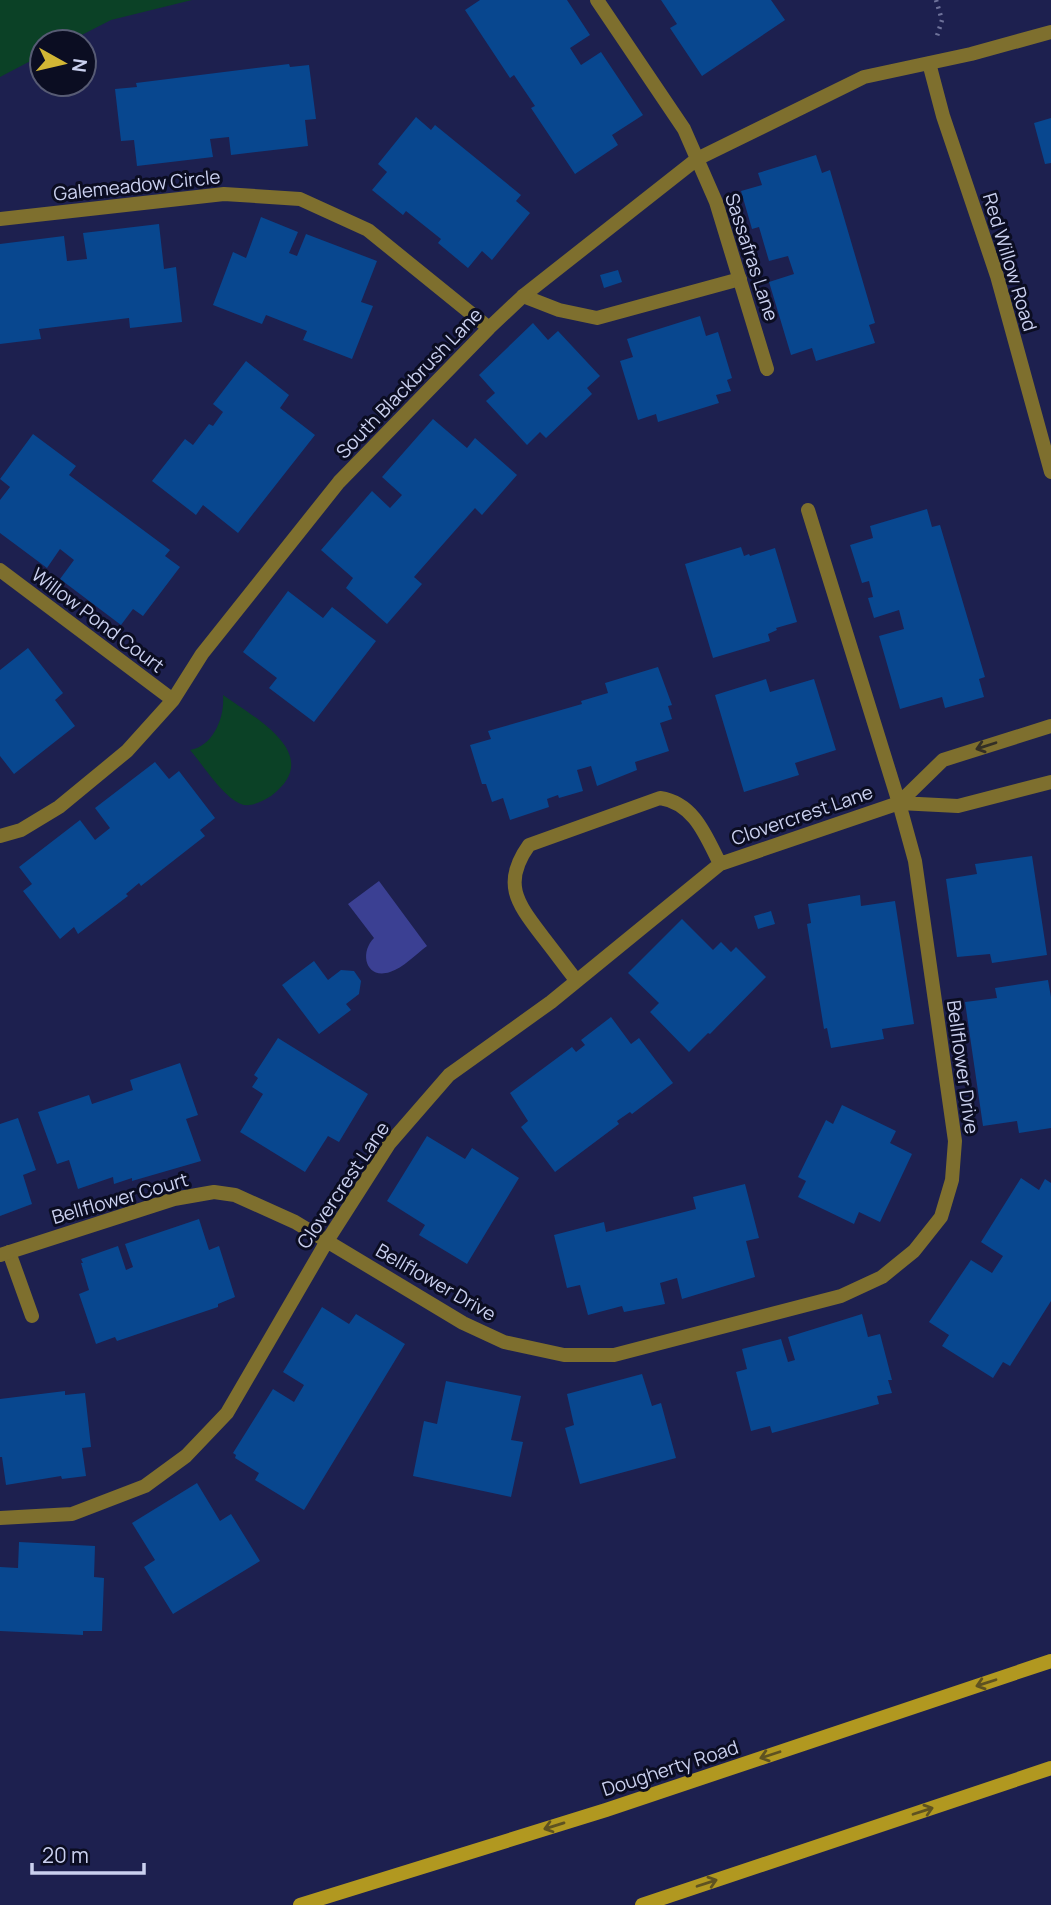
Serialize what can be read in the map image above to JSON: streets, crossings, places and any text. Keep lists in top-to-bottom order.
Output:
{
  "streets": {
    "main road": ["Dougherty Road"],
    "street": [
      "Galemeadow Circle",
      "Sassafras Lane",
      "Red Willow Road",
      "South Blackbrush Lane",
      "Willow Pond Court",
      "Clovercrest Lane",
      "Bellflower Drive",
      "Bellflower Court"
    ]
  },
  "crossings": [
    ["Galemeadow Circle", "South Blackbrush Lane"],
    ["Sassafras Lane", "South Blackbrush Lane"],
    ["Red Willow Road", "South Blackbrush Lane"],
    ["South Blackbrush Lane", "Willow Pond Court"],
    ["Clovercrest Lane", "Bellflower Drive"],
    ["Clovercrest Lane", "Bellflower Court"],
    ["Bellflower Drive", "Bellflower Court"]
  ],
  "scale_bar": "20 m",
  "north": "right"
}
